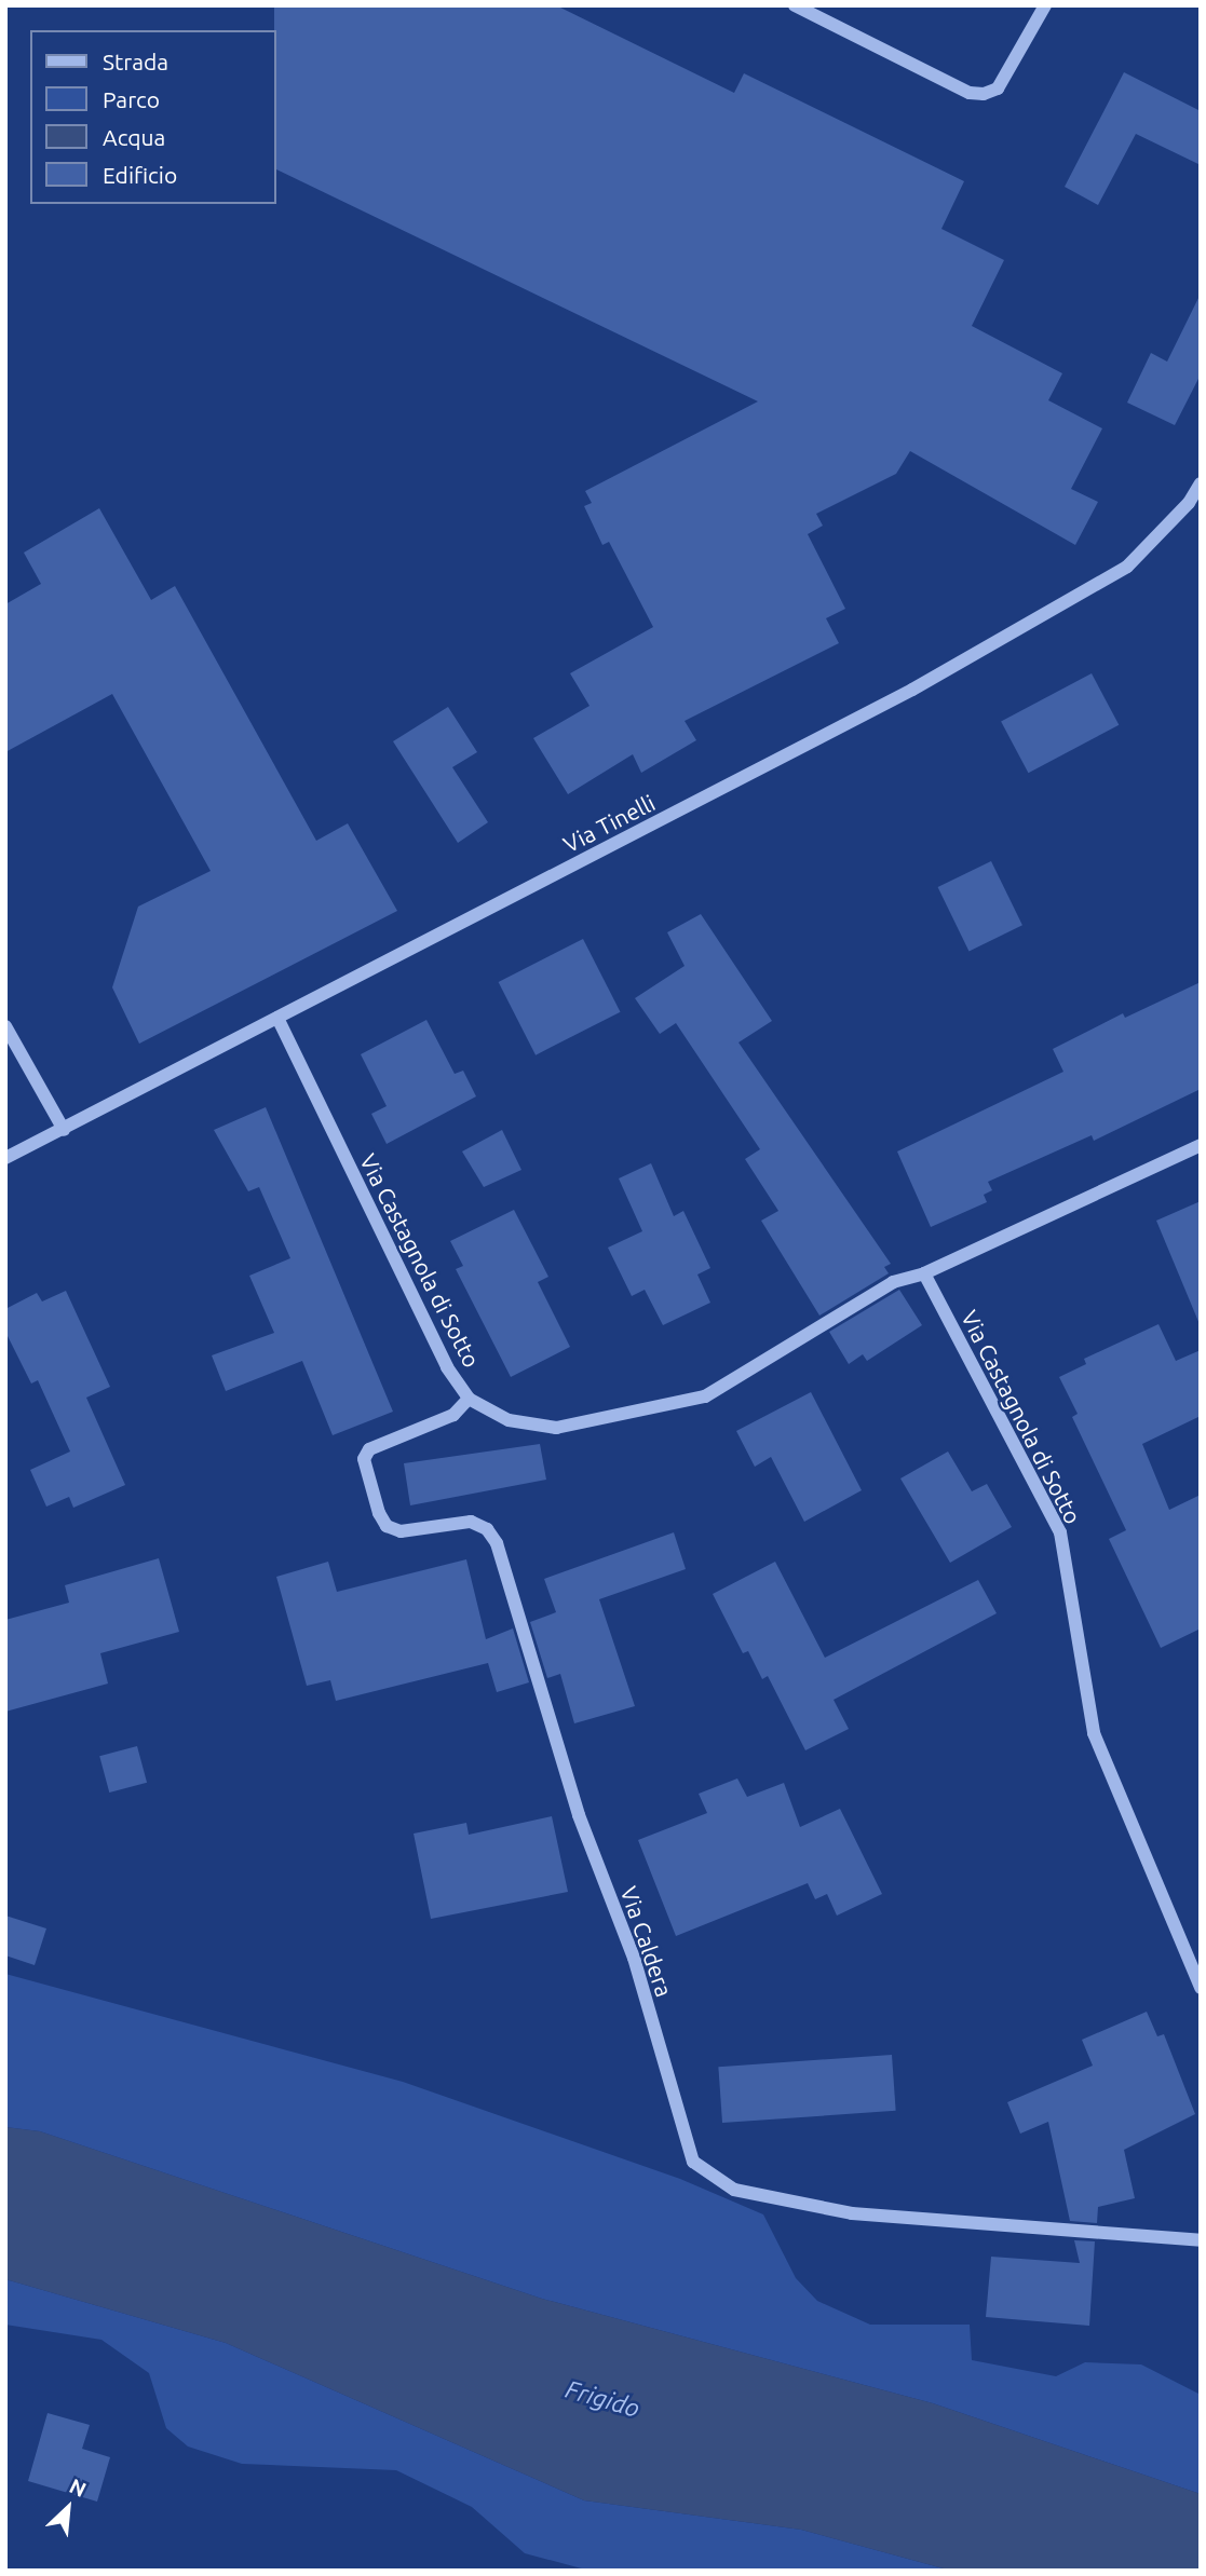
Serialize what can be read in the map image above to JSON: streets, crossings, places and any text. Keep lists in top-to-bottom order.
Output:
{
  "streets": {
    "street": ["Via Tinelli", "Via Castagnola di Sotto", "Via Caldera"]
  },
  "crossings": [
    ["Via Tinelli", "Via Castagnola di Sotto"],
    ["Via Castagnola di Sotto", "Via Caldera"]
  ],
  "water": ["Frigido"],
  "legend": [
    "Strada",
    "Parco",
    "Acqua",
    "Edificio"
  ],
  "north": "top right"
}
